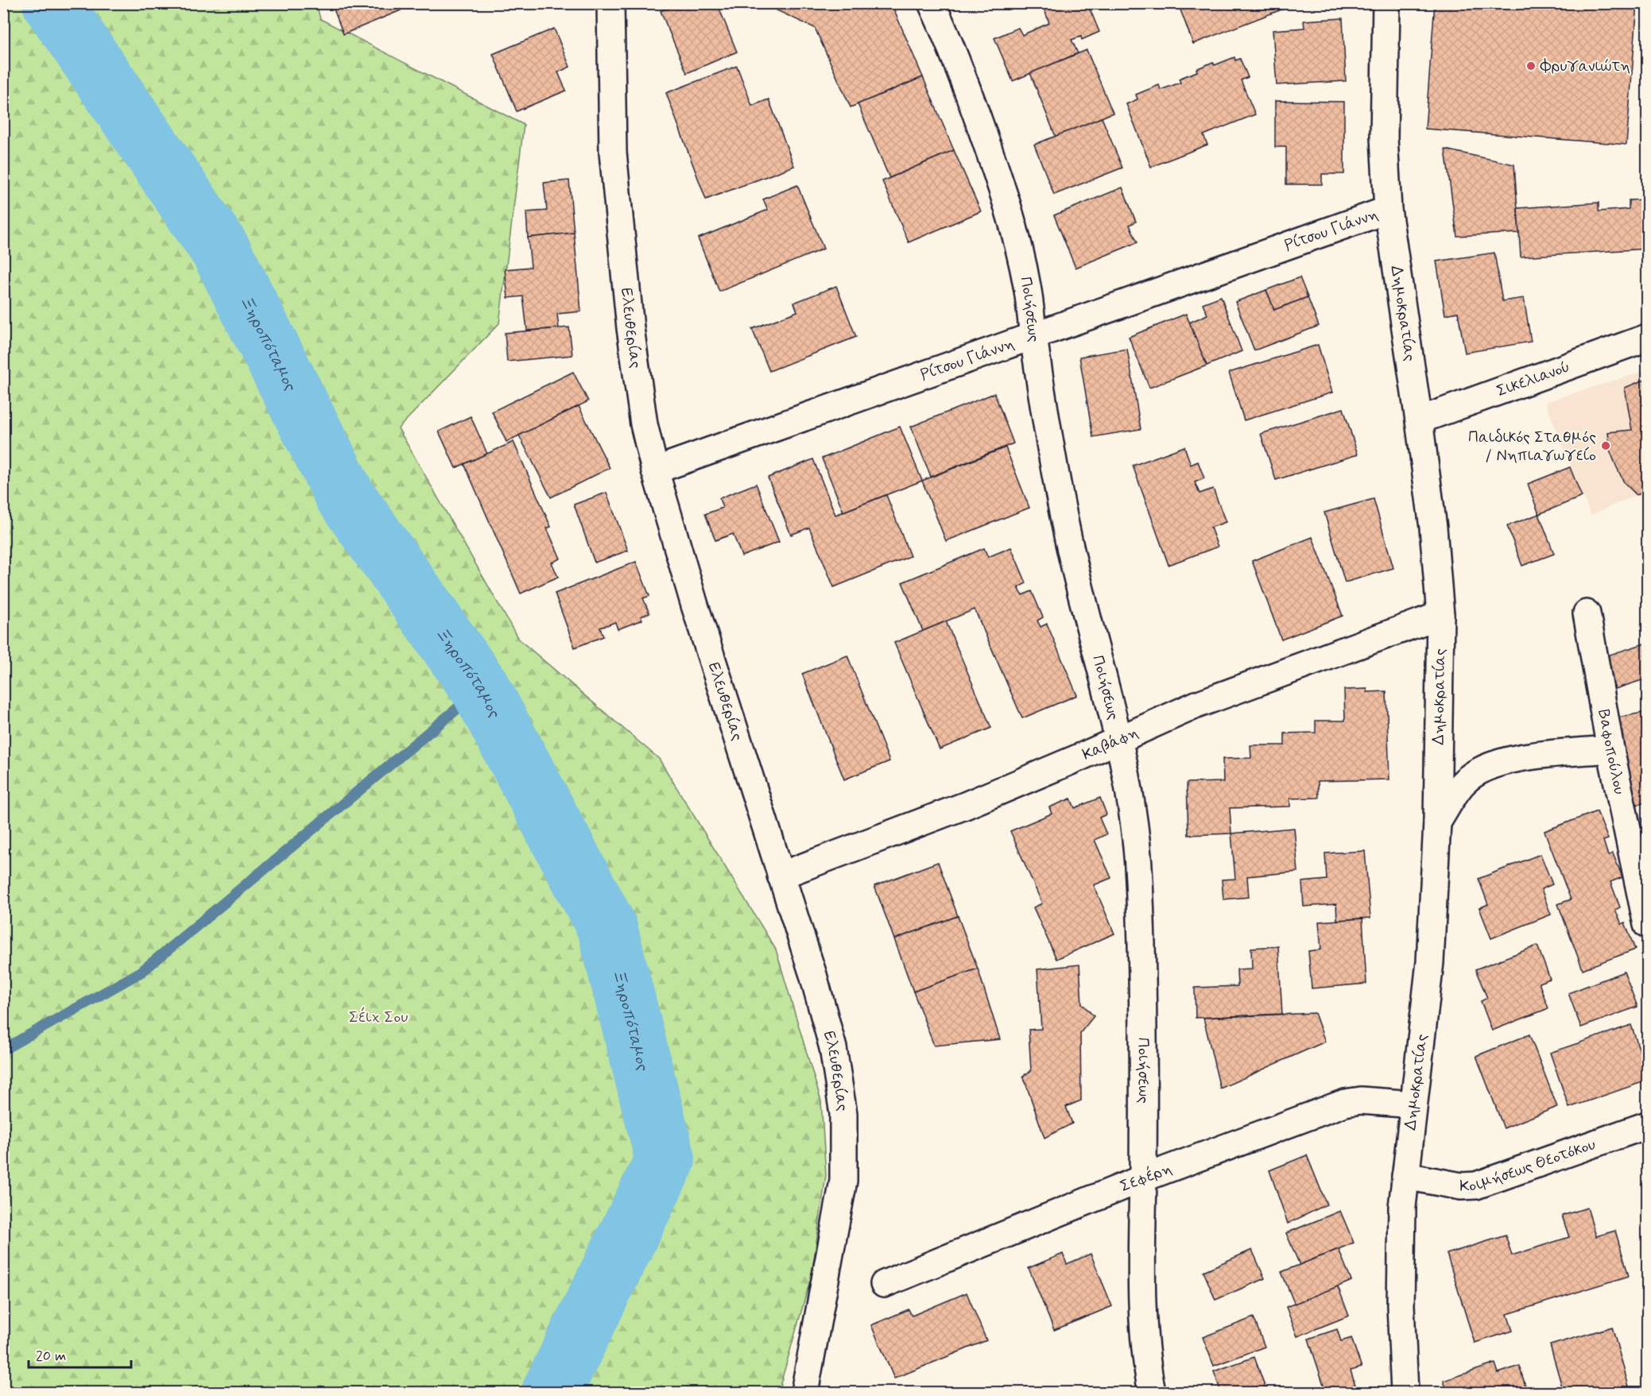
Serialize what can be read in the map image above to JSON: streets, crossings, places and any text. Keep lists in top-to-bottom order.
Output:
{
  "streets": {
    "street": [
      "Ρίτσου Γιάννη",
      "Ποιήσεως",
      "Δημοκρατίας",
      "Ελευθερίας",
      "Σικελιανού",
      "Καβάφη",
      "Βαφοπούλου",
      "Κοιμήσεως Θεοτόκου",
      "Σεφέρη"
    ]
  },
  "crossings": [
    ["Ρίτσου Γιάννη", "Ποιήσεως"],
    ["Ρίτσου Γιάννη", "Δημοκρατίας"],
    ["Ρίτσου Γιάννη", "Ελευθερίας"],
    ["Ποιήσεως", "Καβάφη"],
    ["Ποιήσεως", "Σεφέρη"],
    ["Δημοκρατίας", "Σικελιανού"],
    ["Δημοκρατίας", "Καβάφη"],
    ["Δημοκρατίας", "Κοιμήσεως Θεοτόκου"],
    ["Δημοκρατίας", "Σεφέρη"],
    ["Ελευθερίας", "Καβάφη"]
  ],
  "water": ["Ξηροπόταμος"],
  "parks": ["Σέιχ Σου"],
  "places": ["Φρυγανιώτη", "Παιδικός Σταθμός / Νηπιαγωγείο"],
  "scale_bar": "20 m"
}
